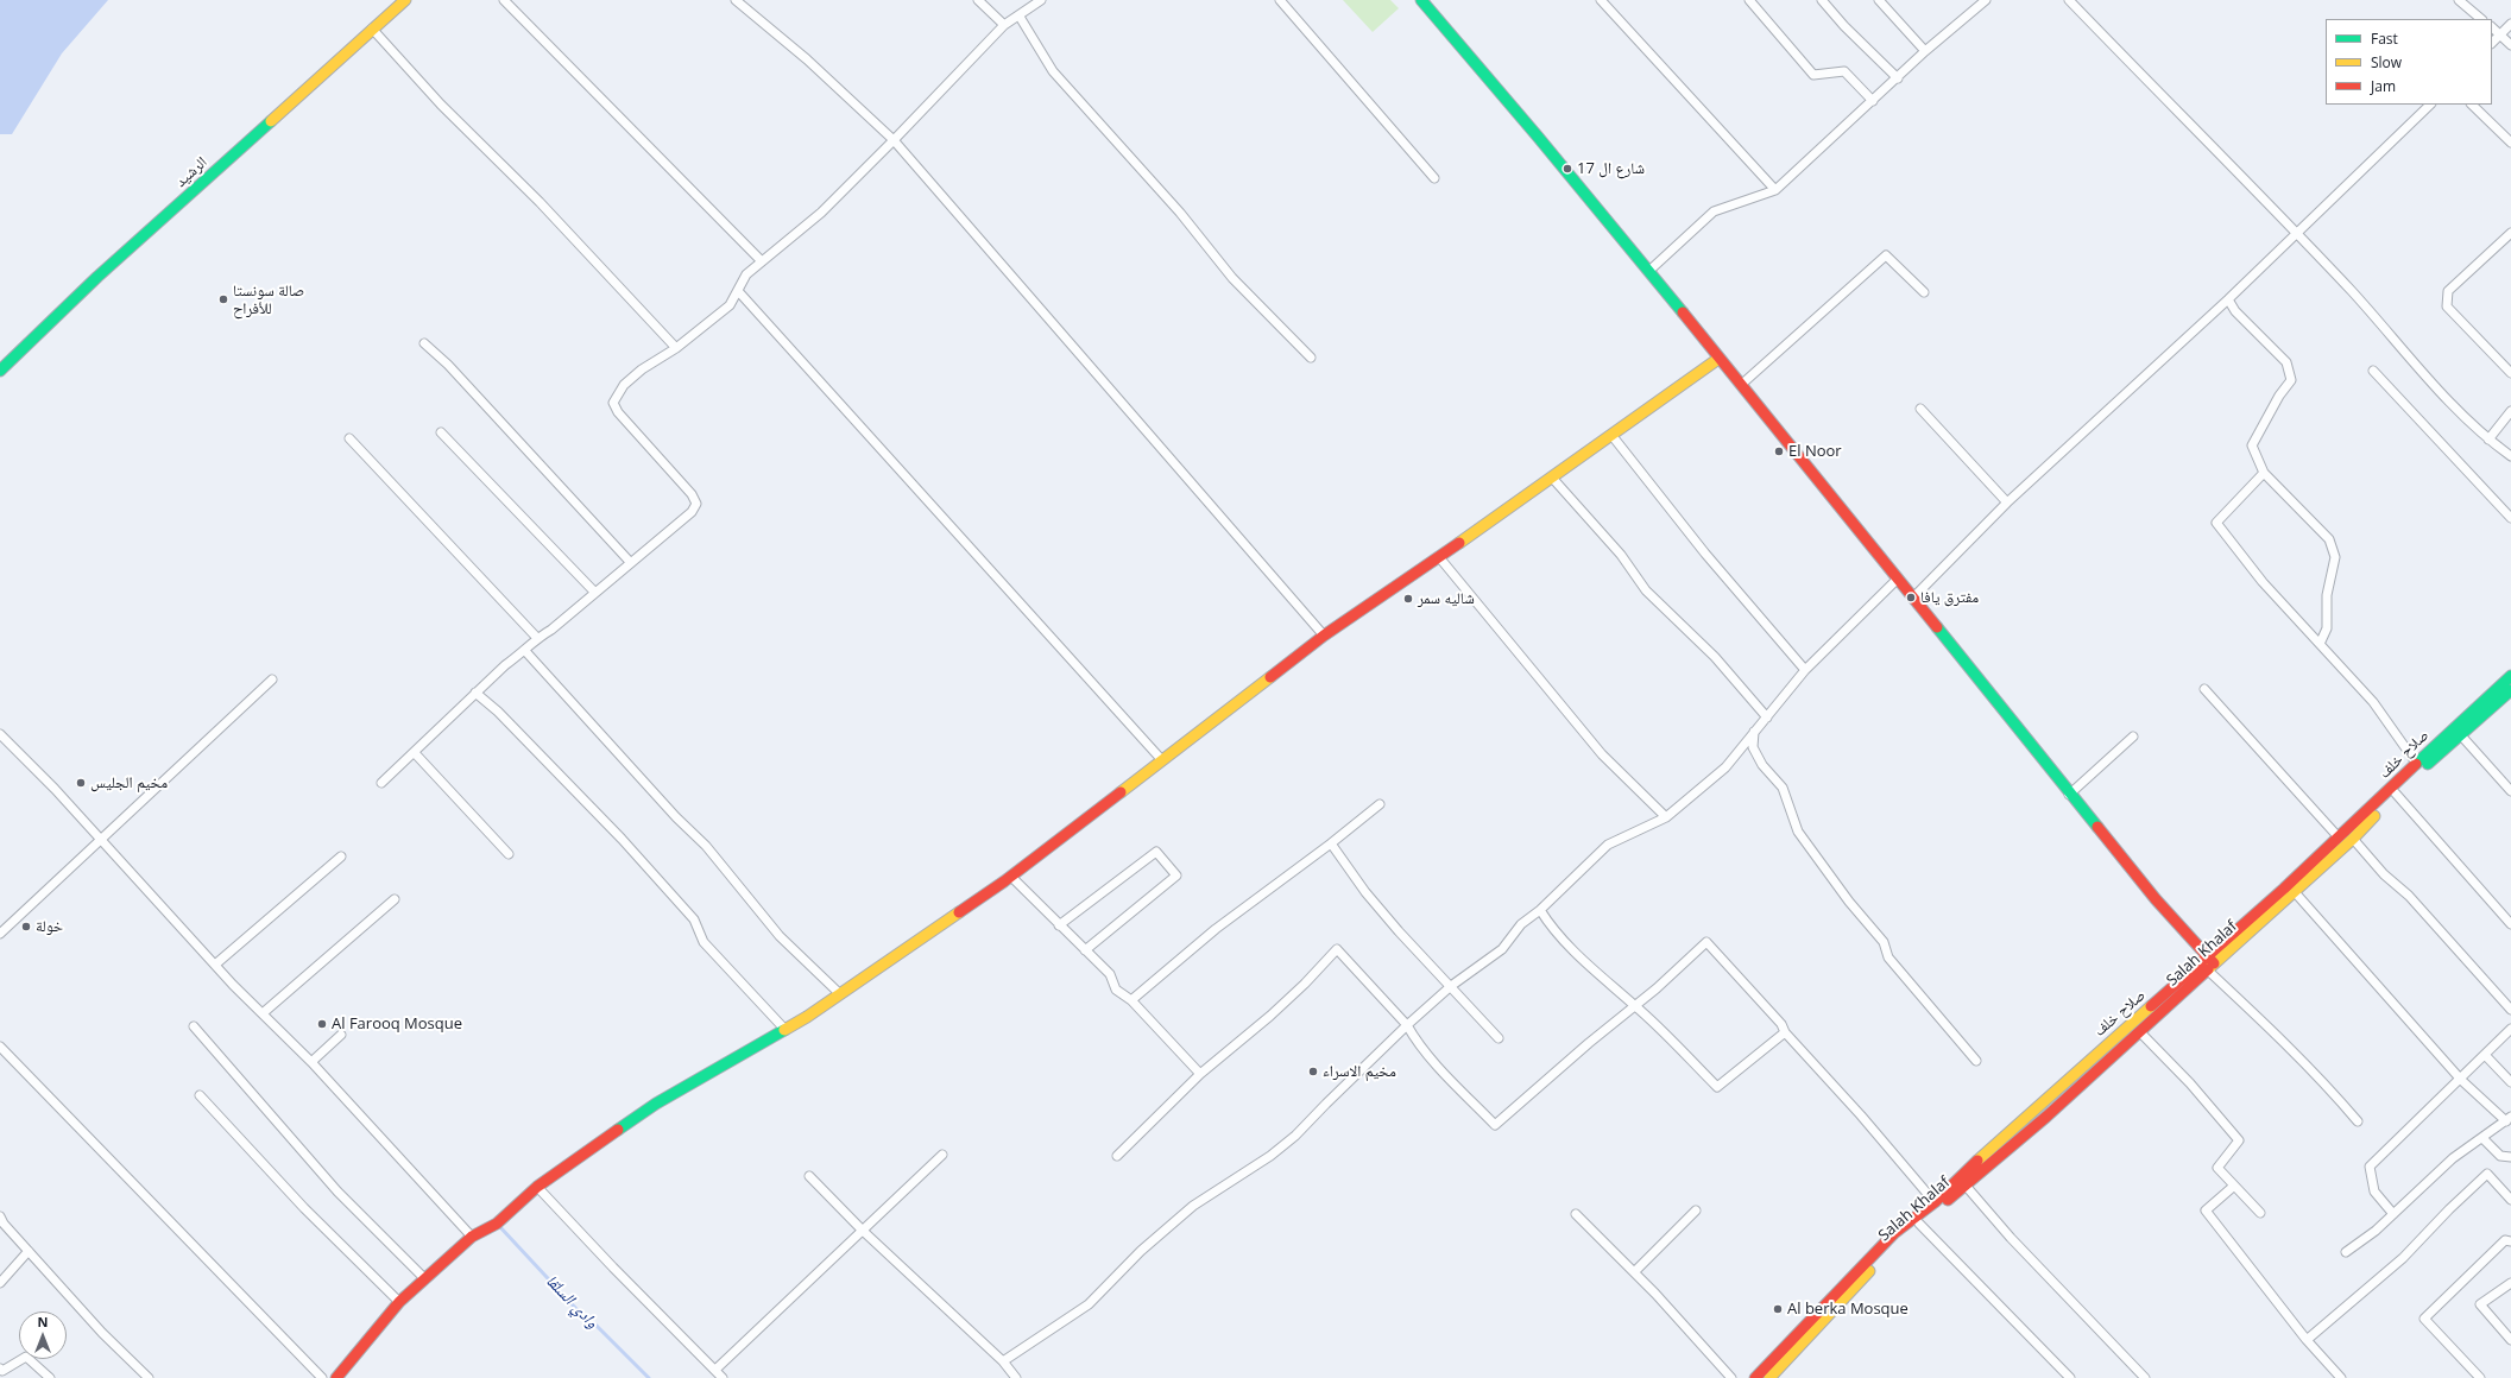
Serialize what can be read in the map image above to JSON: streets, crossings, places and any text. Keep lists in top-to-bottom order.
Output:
{
  "streets": {
    "street": ["الرشيد", "صلاح خلف", "Salah Khalaf"]
  },
  "crossings": [
    ["صلاح خلف", "Salah Khalaf"]
  ],
  "water": ["وادي السلقا"],
  "places": [
    "شارع ال 17",
    "صالة سونستا للأفراح",
    "El Noor",
    "مفترق يافا",
    "شاليه سمر",
    "مخيم الجليس",
    "خولة",
    "Al Farooq Mosque",
    "مخيم الاسراء",
    "Al berka Mosque"
  ],
  "legend": ["Fast", "Slow", "Jam"],
  "north": "top"
}
